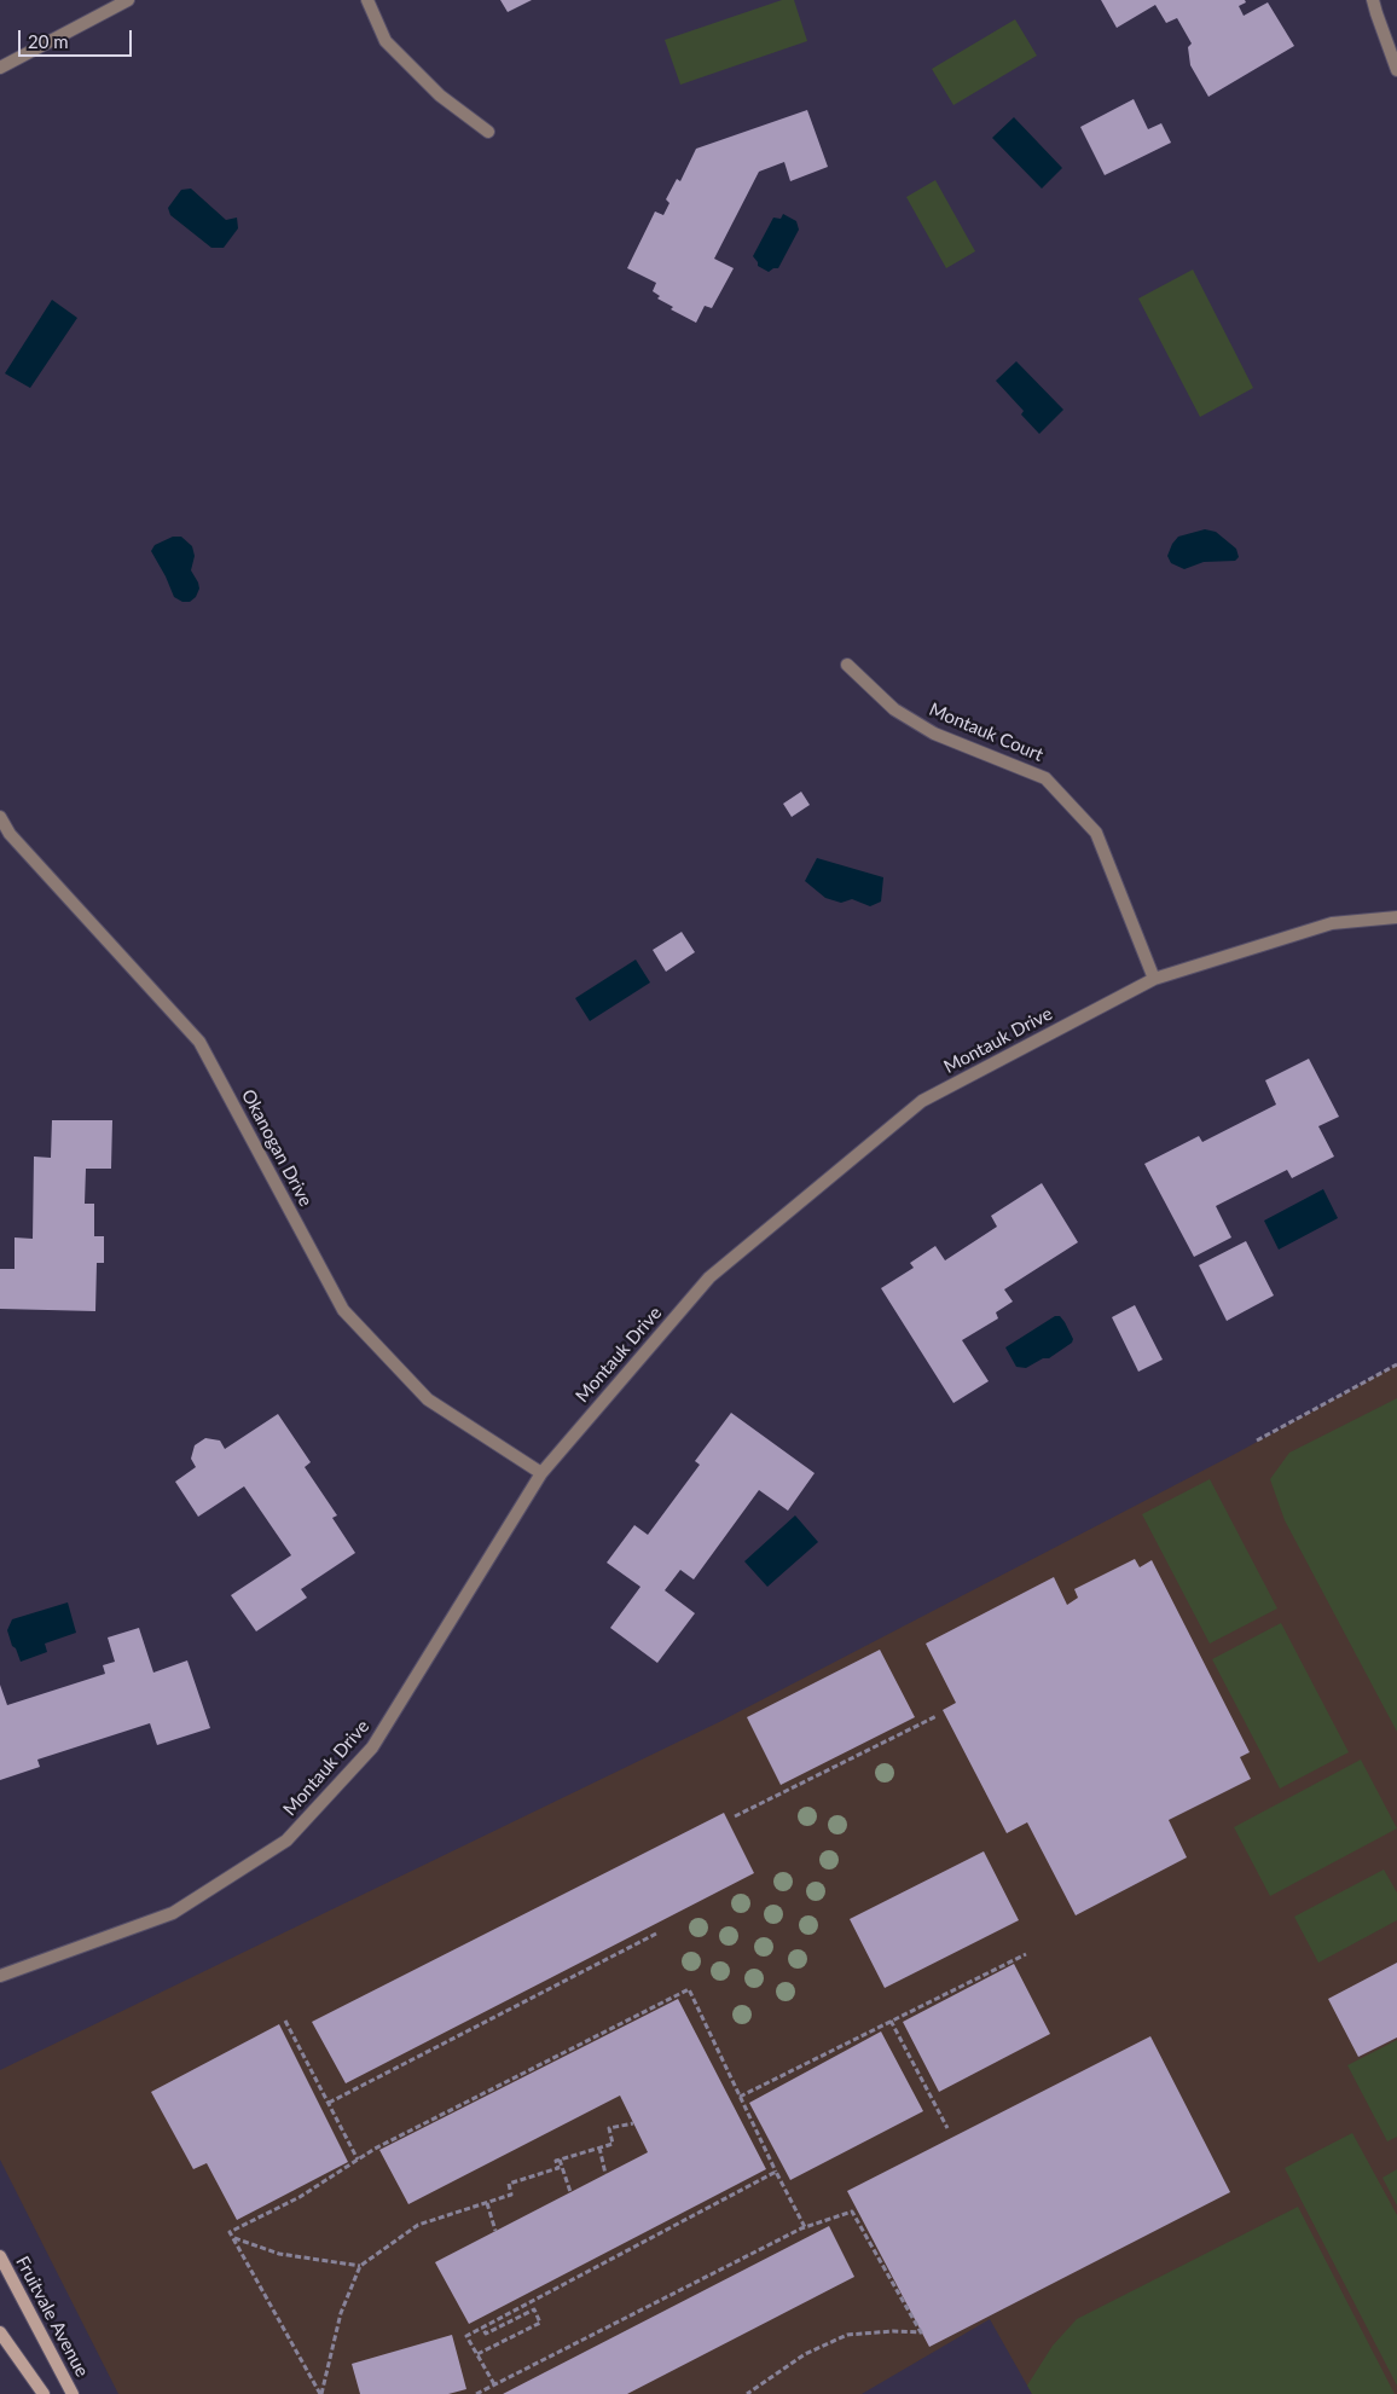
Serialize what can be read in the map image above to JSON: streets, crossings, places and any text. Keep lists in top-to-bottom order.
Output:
{
  "streets": {
    "main road": ["Fruitvale Avenue"],
    "street": ["Montauk Court", "Montauk Drive", "Okanogan Drive"]
  },
  "crossings": [
    ["Montauk Court", "Montauk Drive"],
    ["Montauk Drive", "Okanogan Drive"]
  ],
  "scale_bar": "20 m"
}
